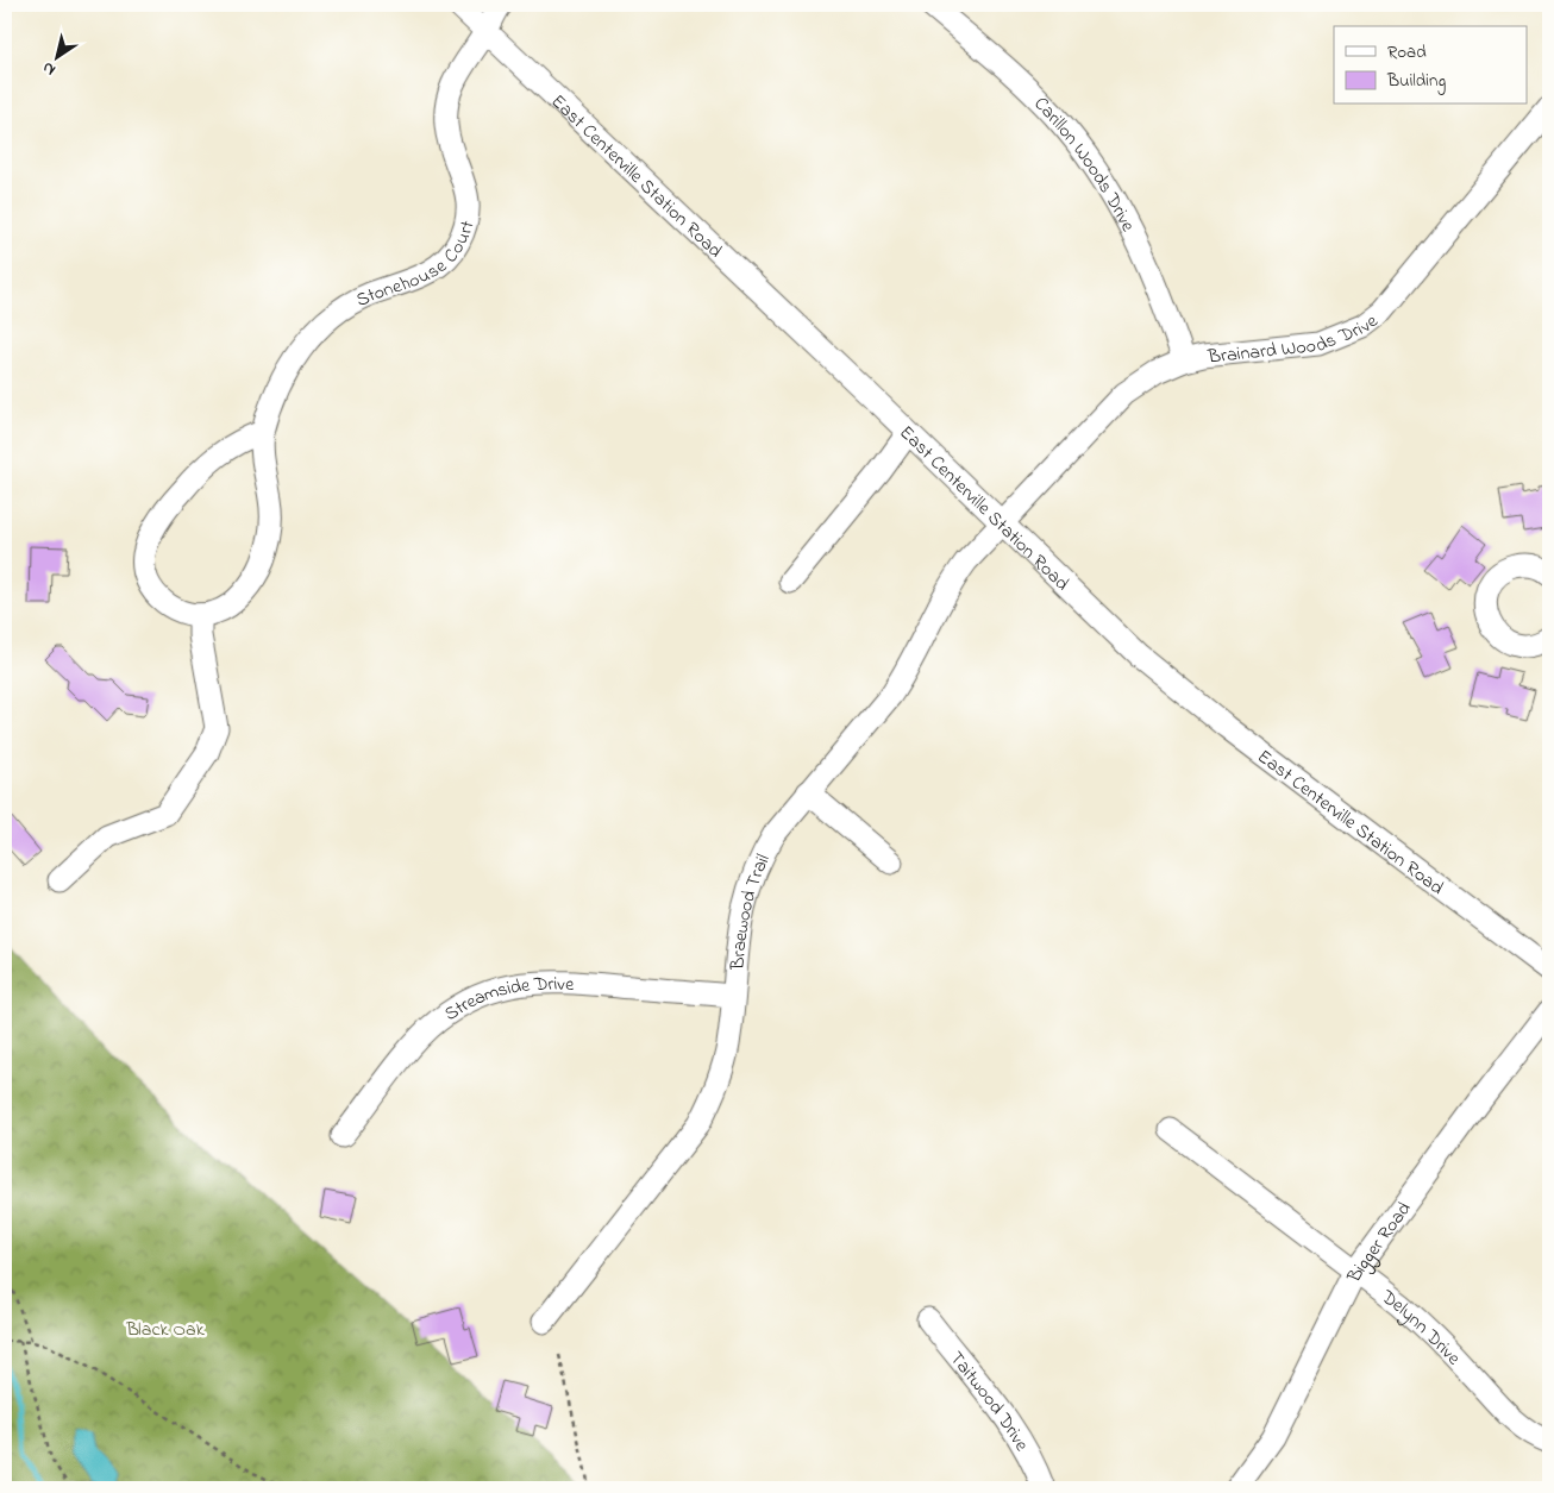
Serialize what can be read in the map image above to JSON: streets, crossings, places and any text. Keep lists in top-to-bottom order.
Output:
{
  "streets": {
    "street": [
      "Carillon Woods Drive",
      "East Centerville Station Road",
      "Stonehouse Court",
      "Brainard Woods Drive",
      "Braewood Trail",
      "Streamside Drive",
      "Bigger Road",
      "Delynn Drive",
      "Taitwood Drive"
    ]
  },
  "crossings": [
    ["Carillon Woods Drive", "Brainard Woods Drive"],
    ["East Centerville Station Road", "Stonehouse Court"],
    ["East Centerville Station Road", "Brainard Woods Drive"],
    ["East Centerville Station Road", "Braewood Trail"],
    ["Brainard Woods Drive", "Braewood Trail"],
    ["Braewood Trail", "Streamside Drive"],
    ["Bigger Road", "Delynn Drive"]
  ],
  "parks": ["Black Oak"],
  "legend": ["Road", "Building"],
  "north": "bottom left"
}
